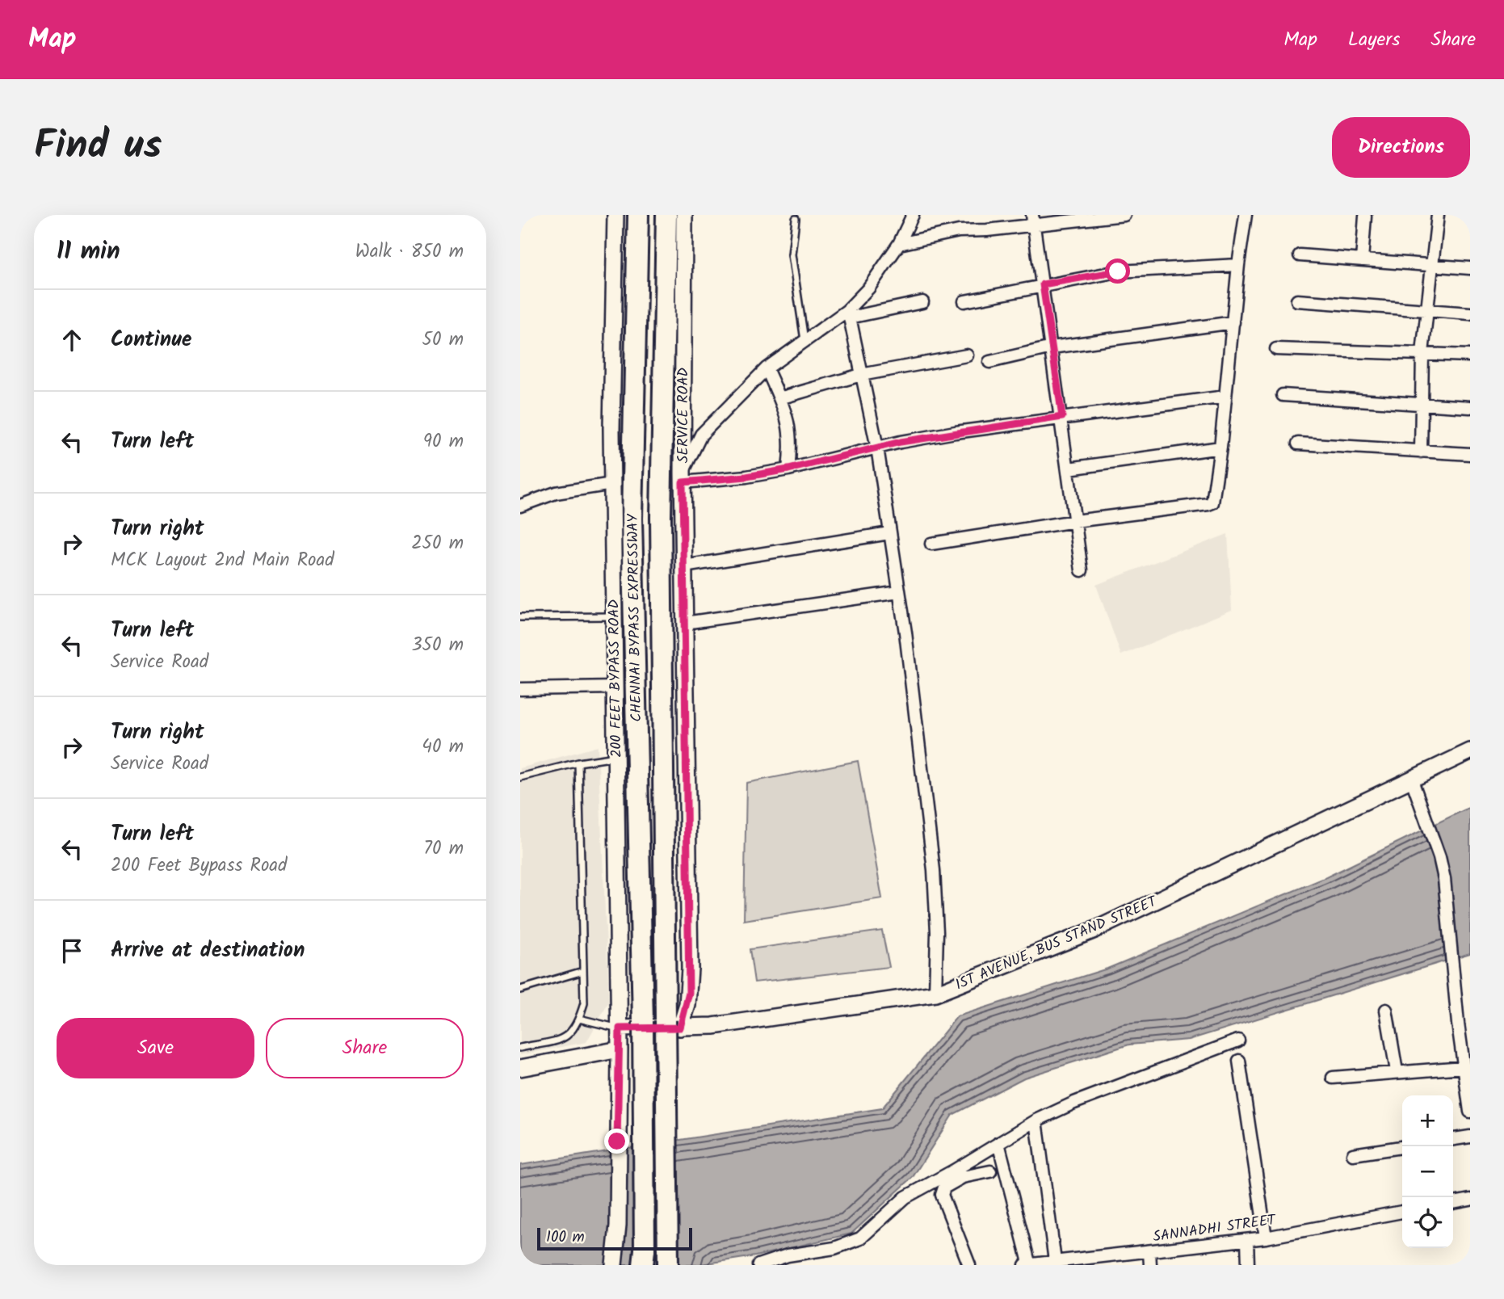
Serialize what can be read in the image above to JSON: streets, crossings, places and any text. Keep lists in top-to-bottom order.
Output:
{
  "streets": {
    "highway": ["CHENNAI BYPASS EXPRESSWAY"],
    "street": [
      "SERVICE ROAD",
      "200 FEET BYPASS ROAD",
      "1ST AVENUE, BUS STAND STREET",
      "SANNADHI STREET"
    ]
  },
  "crossings": [
    ["SERVICE ROAD", "CHENNAI BYPASS EXPRESSWAY"],
    ["SERVICE ROAD", "1ST AVENUE, BUS STAND STREET"],
    ["CHENNAI BYPASS EXPRESSWAY", "1ST AVENUE, BUS STAND STREET"]
  ],
  "scale_bar": "100 m",
  "page": {
    "header": "Map",
    "nav": ["Map", "Layers", "Share"],
    "title": "Find us",
    "buttons": [
      "Directions",
      ["Save", "Share"]
    ],
    "heading": ["11 min", "Walk · 850 m"],
    "list": [
      ["Continue", "50 m"],
      ["Turn left", "90 m"],
      ["Turn right", "MCK Layout 2nd Main Road", "250 m"],
      ["Turn left", "Service Road", "350 m"],
      ["Turn right", "Service Road", "40 m"],
      ["Turn left", "200 Feet Bypass Road", "70 m"],
      "Arrive at destination"
    ],
    "map_buttons": ["+", "−"],
    "scale": "100 m"
  }
}
